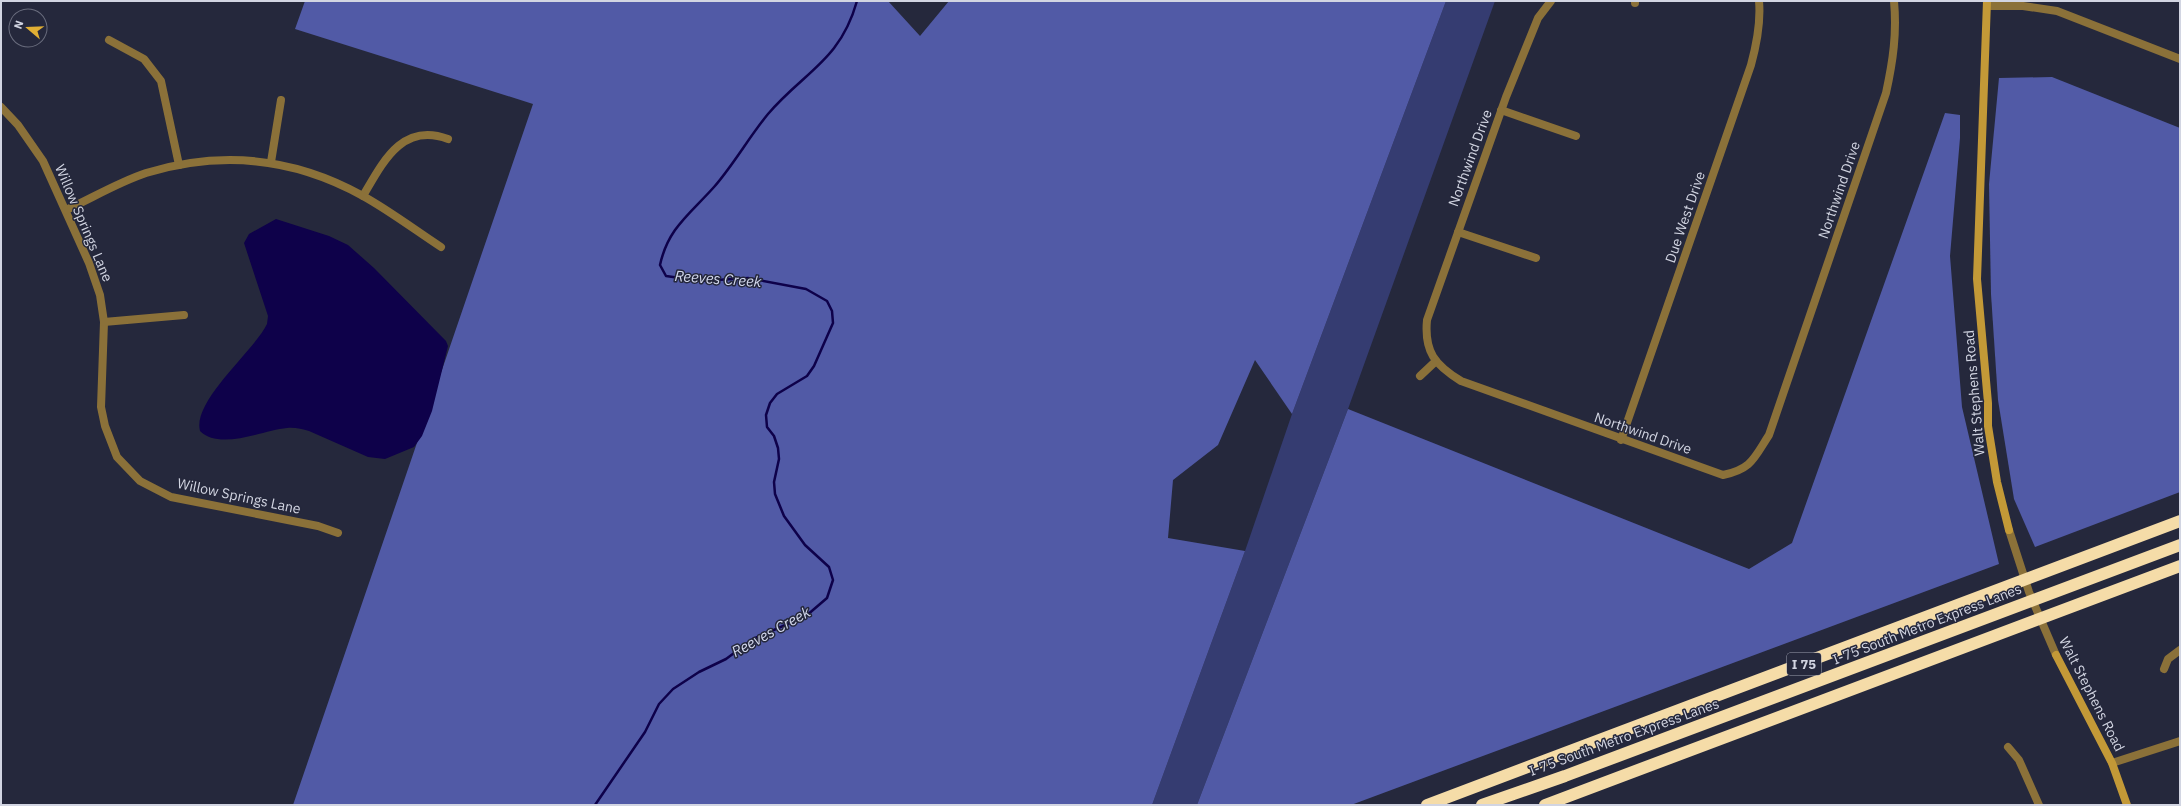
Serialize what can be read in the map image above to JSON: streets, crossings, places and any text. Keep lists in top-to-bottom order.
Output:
{
  "streets": {
    "highway": ["I-75 South Metro Express Lanes", "I 75"],
    "street": [
      "Northwind Drive",
      "Due West Drive",
      "Willow Springs Lane",
      "Walt Stephens Road"
    ]
  },
  "crossings": [
    ["Northwind Drive", "Due West Drive"]
  ],
  "water": ["Reeves Creek"],
  "north": "left"
}
